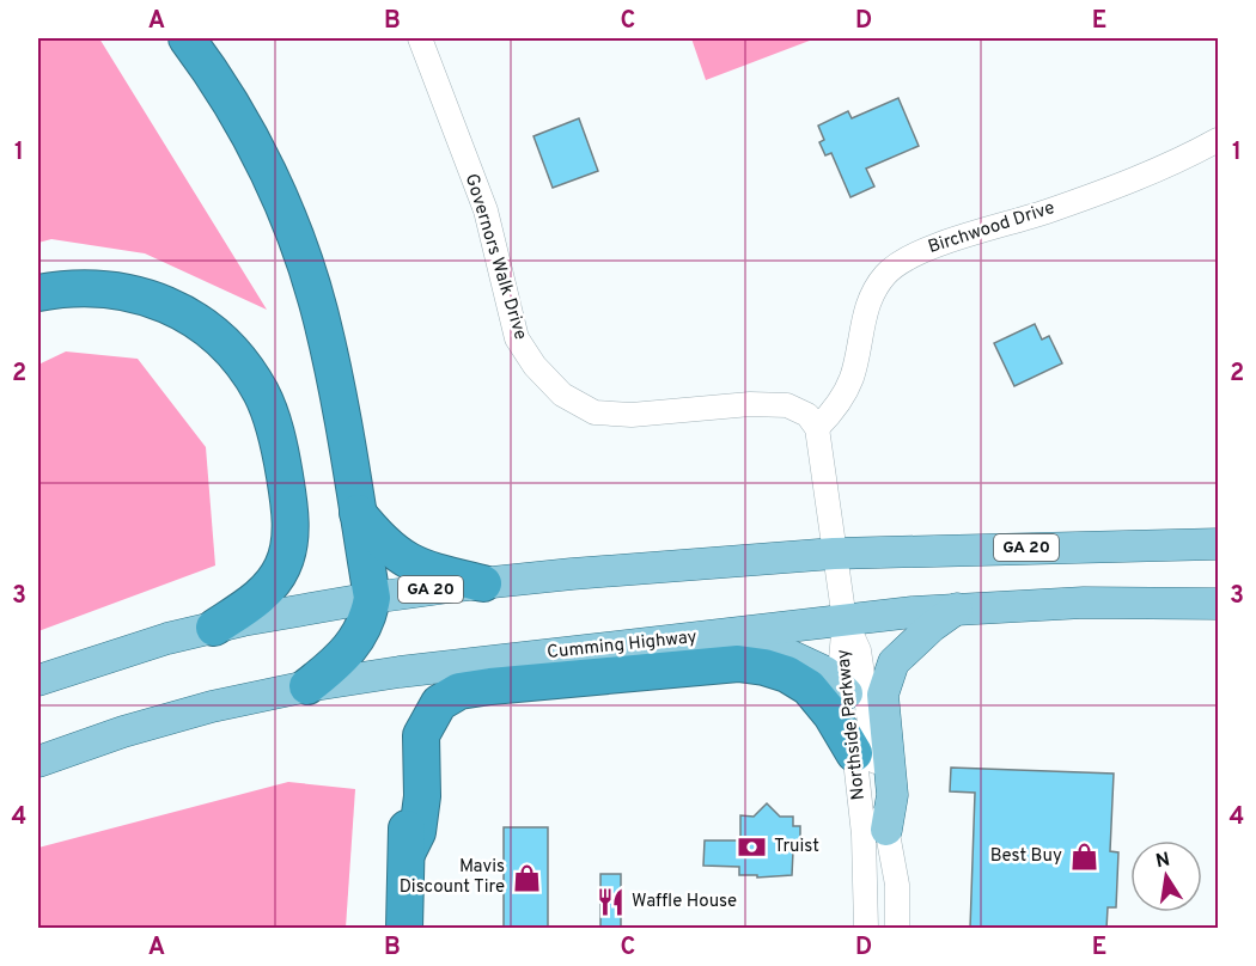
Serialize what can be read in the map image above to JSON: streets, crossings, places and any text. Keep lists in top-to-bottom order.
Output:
{
  "streets": {
    "main road": ["GA 20", "Cumming Highway"],
    "street": ["Birchwood Drive", "Governors Walk Drive", "Northside Parkway"]
  },
  "crossings": [
    ["Birchwood Drive", "Governors Walk Drive"],
    ["Cumming Highway", "Northside Parkway"]
  ],
  "places": {
    "bank": ["Truist"],
    "shop": ["Best Buy", "Mavis Discount Tire"],
    "restaurant": ["Waffle House"]
  },
  "north": "top",
  "grid": {
    "columns": [
      "A",
      "B",
      "C",
      "D",
      "E"
    ],
    "rows": [
      "1",
      "2",
      "3",
      "4"
    ]
  }
}
